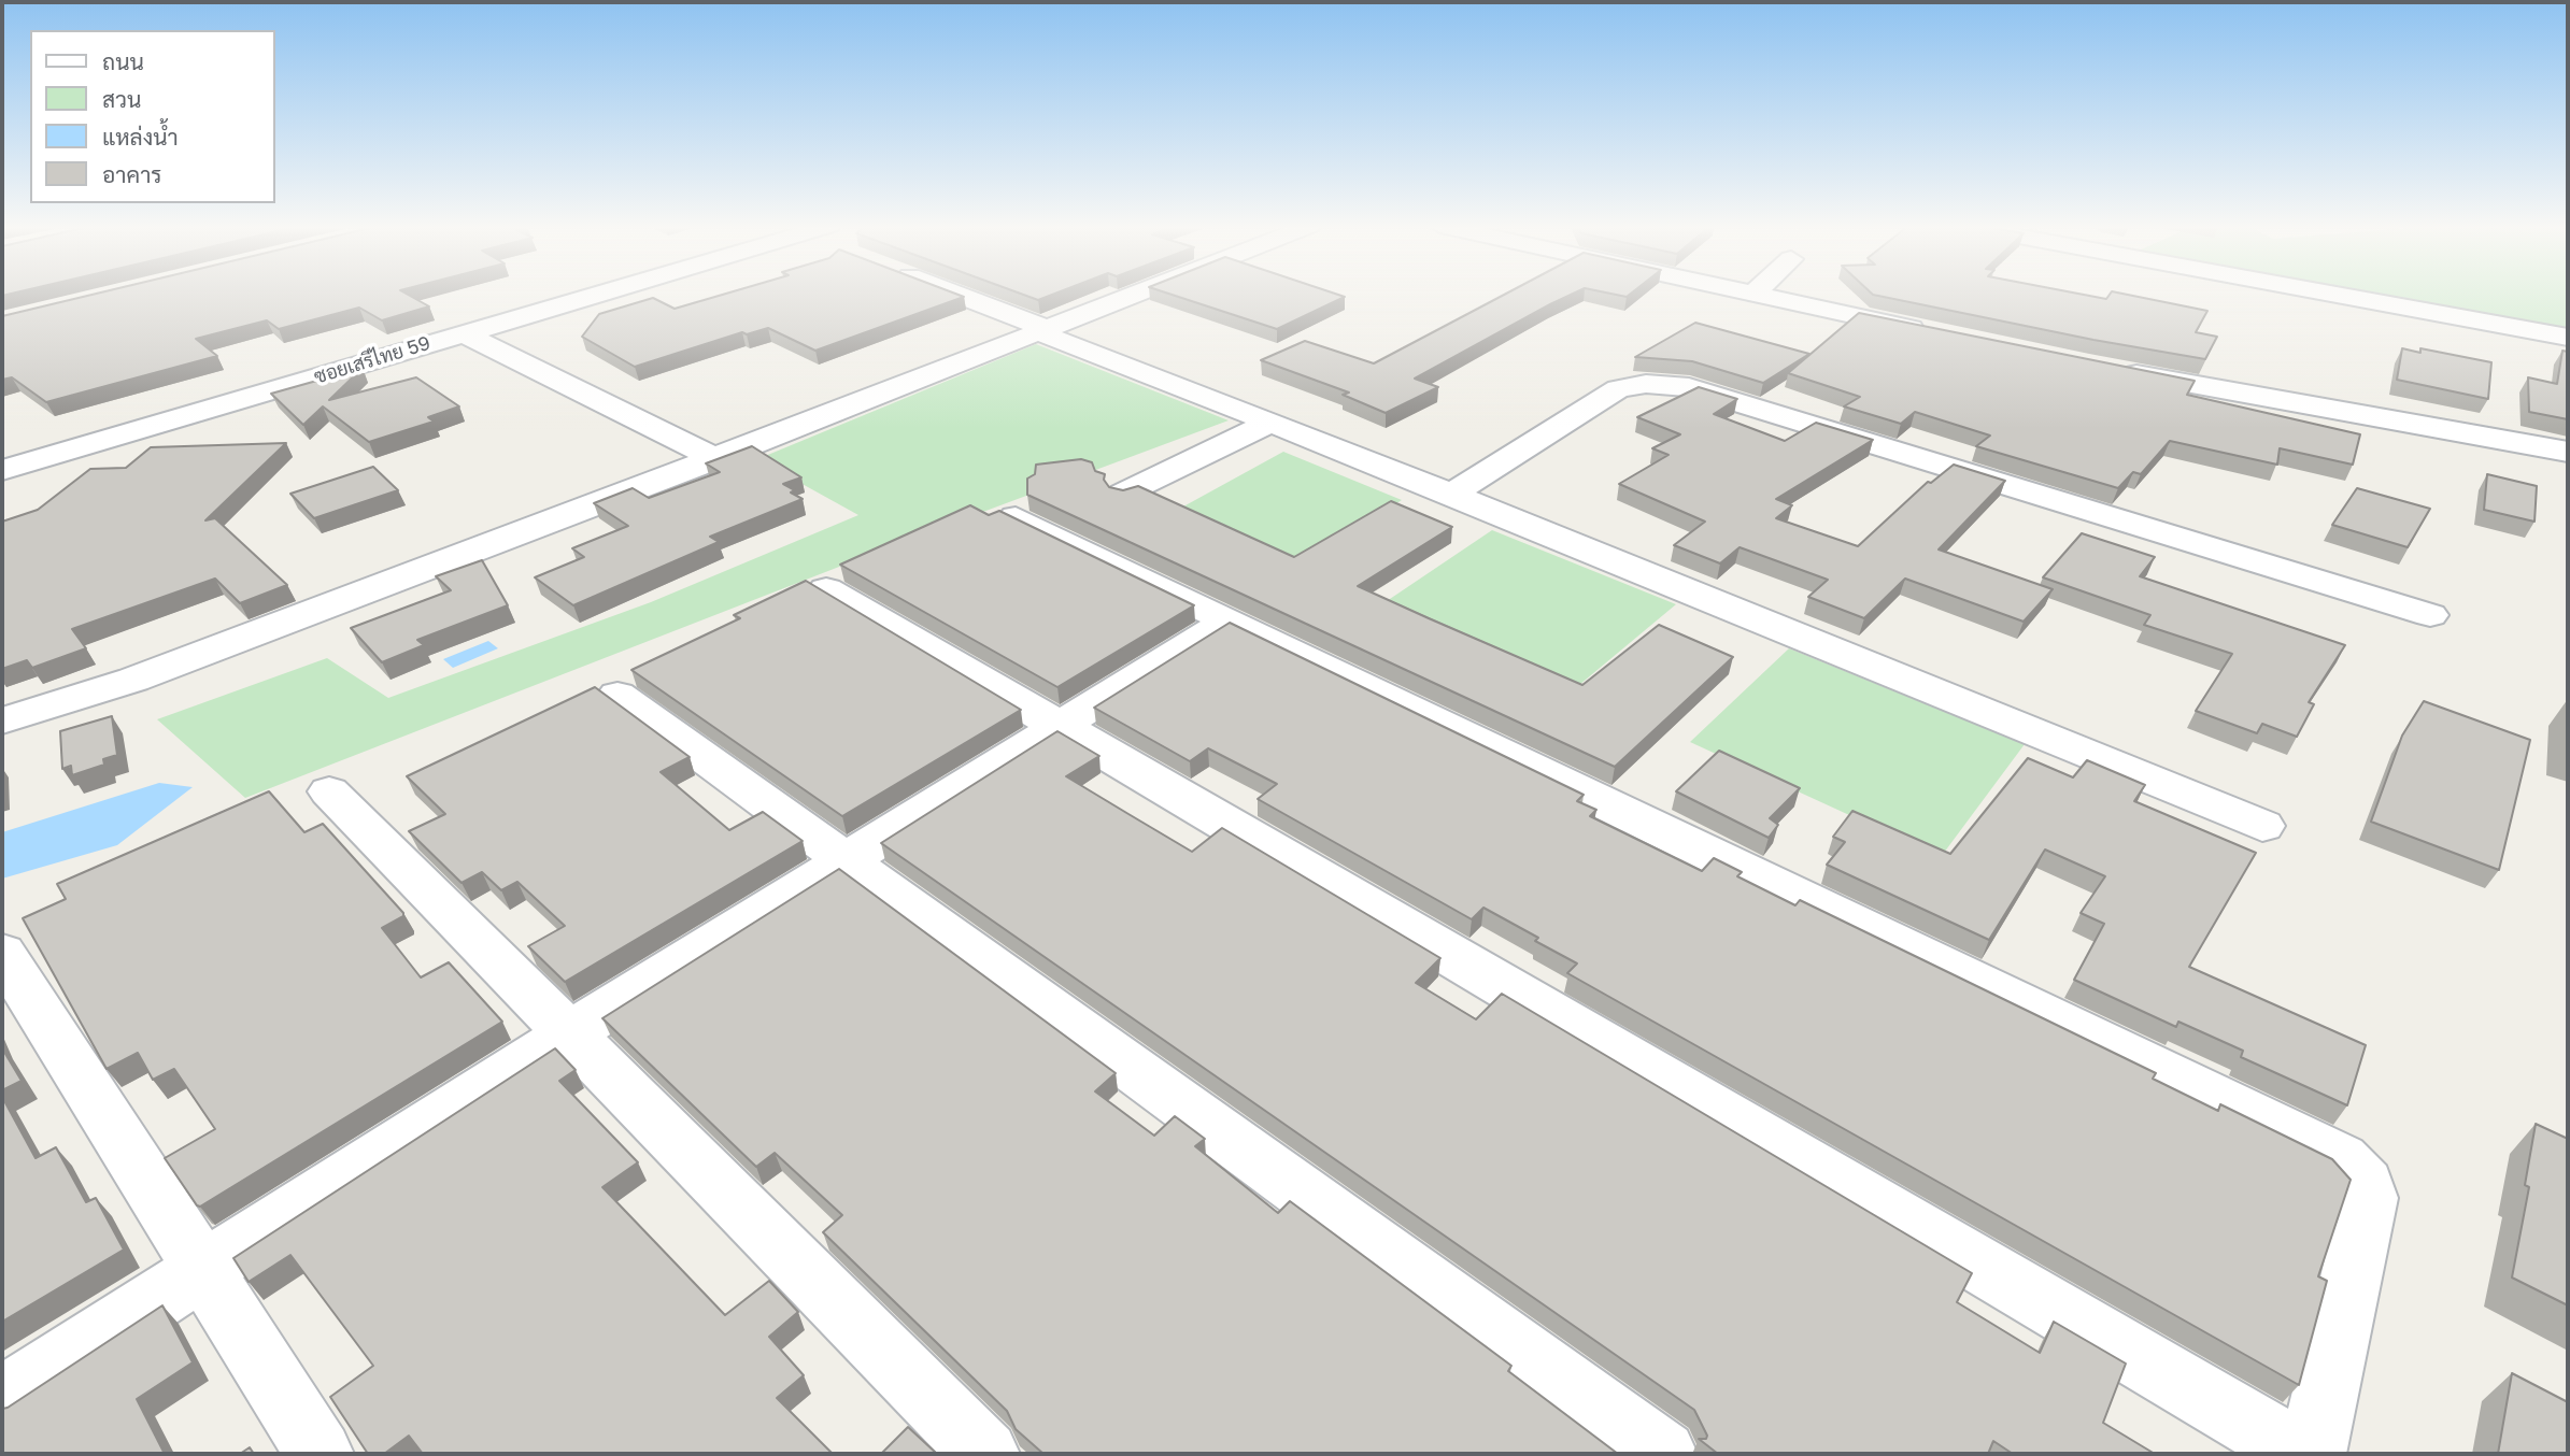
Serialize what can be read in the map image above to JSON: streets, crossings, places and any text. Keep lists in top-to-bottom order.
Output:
{
  "streets": {
    "street": ["ซอยเสรีไทย 59"]
  },
  "legend": [
    "ถนน",
    "สวน",
    "แหล่งน้ำ",
    "อาคาร"
  ]
}
